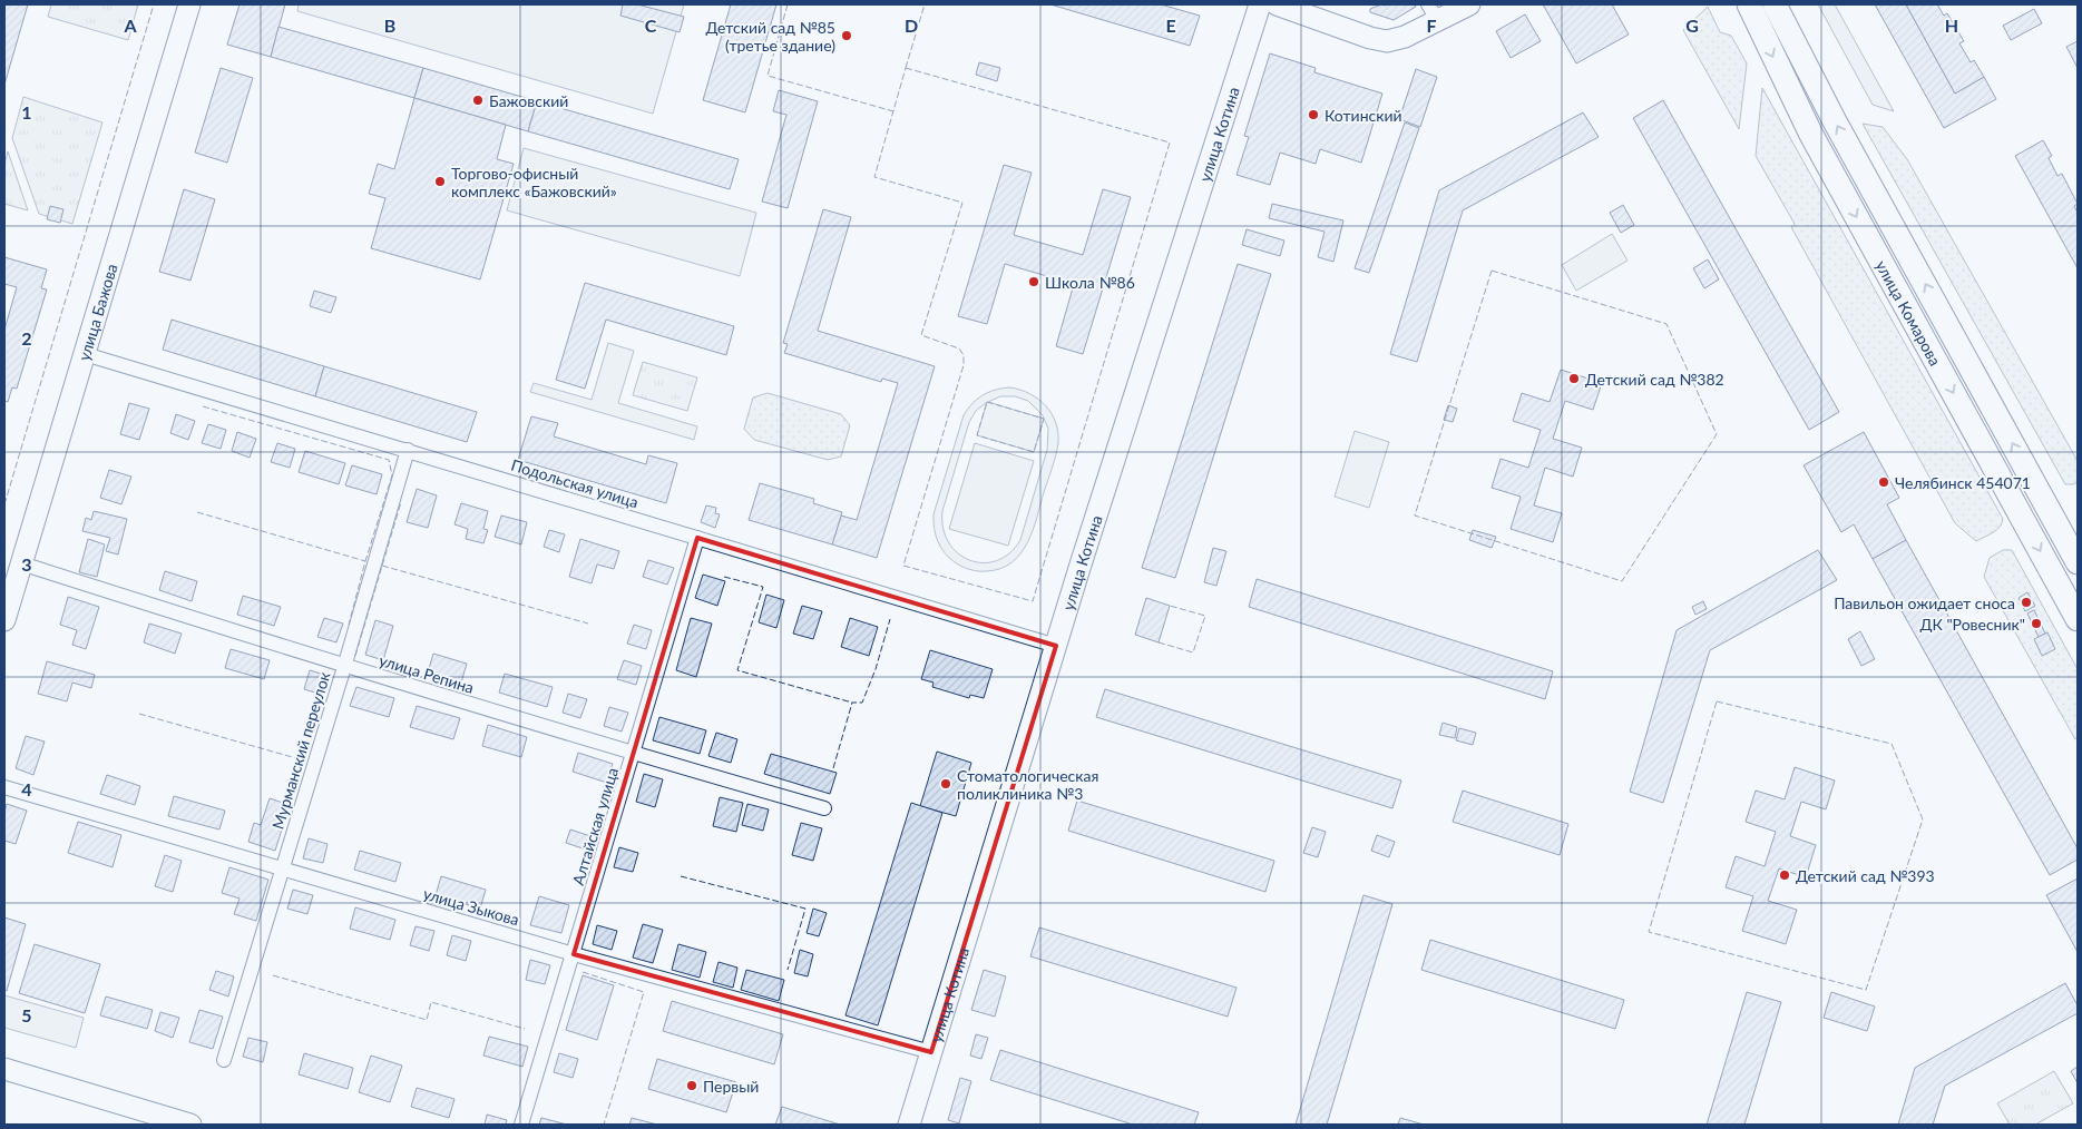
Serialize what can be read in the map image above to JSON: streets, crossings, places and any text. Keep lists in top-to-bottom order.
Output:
{
  "streets": {
    "main road": ["улица Комарова"],
    "street": [
      "улица Котина",
      "улица Бажова",
      "Подольская улица",
      "улица Репина",
      "Мурманский переулок",
      "Алтайская улица",
      "улица Зыкова"
    ]
  },
  "crossings": [
    ["улица Котина", "Подольская улица"],
    ["улица Котина", "улица Зыкова"],
    ["улица Бажова", "Подольская улица"],
    ["улица Бажова", "улица Репина"],
    ["Подольская улица", "Мурманский переулок"],
    ["Подольская улица", "Алтайская улица"],
    ["улица Репина", "Мурманский переулок"],
    ["улица Репина", "Алтайская улица"],
    ["Мурманский переулок", "улица Зыкова"],
    ["Алтайская улица", "улица Зыкова"]
  ],
  "places": [
    "Детский сад №85 (третье здание)",
    "Бажовский",
    "Котинский",
    "Торгово-офисный комплекс «Бажовский»",
    "Школа №86",
    "Детский сад №382",
    "Челябинск 454071",
    "Павильон ожидает сноса",
    "ДК \"Ровесник\"",
    "Стоматологическая поликлиника №3",
    "Детский сад №393",
    "Первый"
  ],
  "grid": {
    "columns": [
      "A",
      "B",
      "C",
      "D",
      "E",
      "F",
      "G",
      "H"
    ],
    "rows": [
      "1",
      "2",
      "3",
      "4",
      "5"
    ]
  }
}
